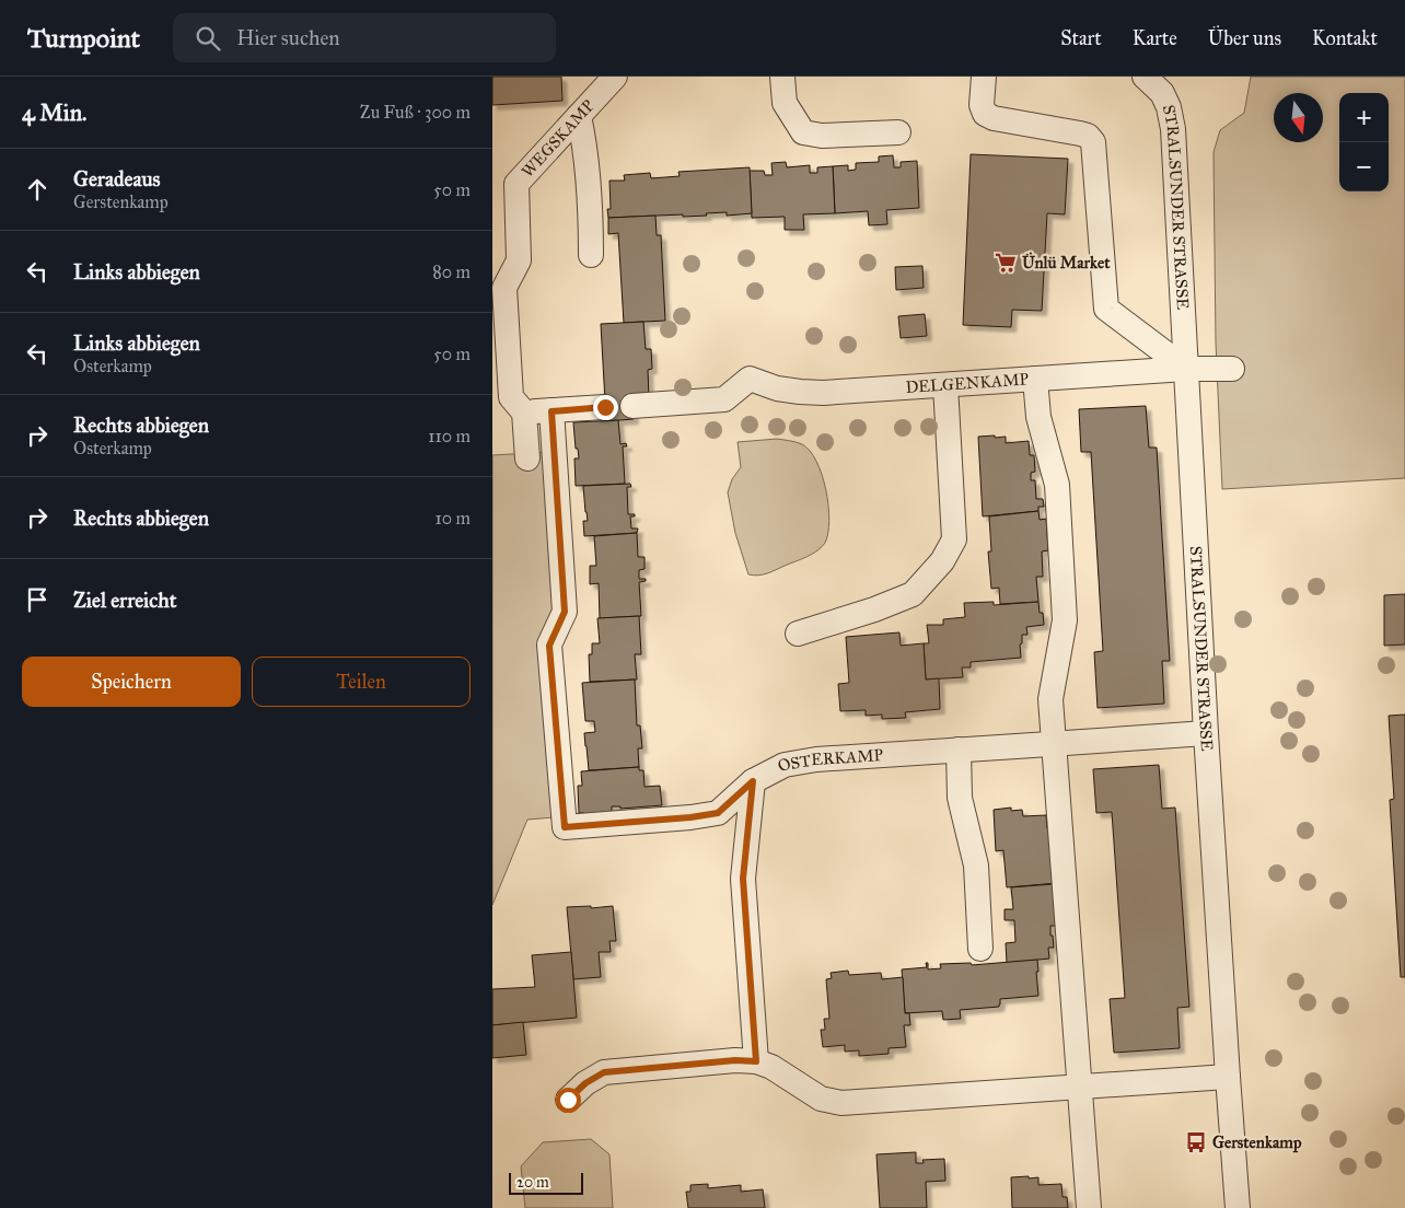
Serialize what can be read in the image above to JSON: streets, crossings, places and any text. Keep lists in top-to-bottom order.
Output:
{
  "streets": {
    "street": [
      "WEGSKAMP",
      "STRALSUNDER STRASSE",
      "DELGENKAMP",
      "OSTERKAMP"
    ]
  },
  "crossings": [
    ["STRALSUNDER STRASSE", "DELGENKAMP"],
    ["STRALSUNDER STRASSE", "OSTERKAMP"]
  ],
  "places": {
    "supermarket": ["Ünlü Market"],
    "bus stop": ["Gerstenkamp"]
  },
  "scale_bar": "20 m",
  "north": "bottom",
  "page": {
    "header": "Turnpoint",
    "search": "Hier suchen",
    "nav": [
      "Start",
      "Karte",
      "Über uns",
      "Kontakt"
    ],
    "heading": ["4 Min.", "Zu Fuß · 300 m"],
    "map_buttons": ["+", "−"],
    "list": [
      ["Geradeaus", "Gerstenkamp", "50 m"],
      ["Links abbiegen", "80 m"],
      ["Links abbiegen", "Osterkamp", "50 m"],
      ["Rechts abbiegen", "Osterkamp", "110 m"],
      ["Rechts abbiegen", "10 m"],
      "Ziel erreicht"
    ],
    "buttons": ["Speichern", "Teilen"],
    "scale": "20 m"
  }
}
